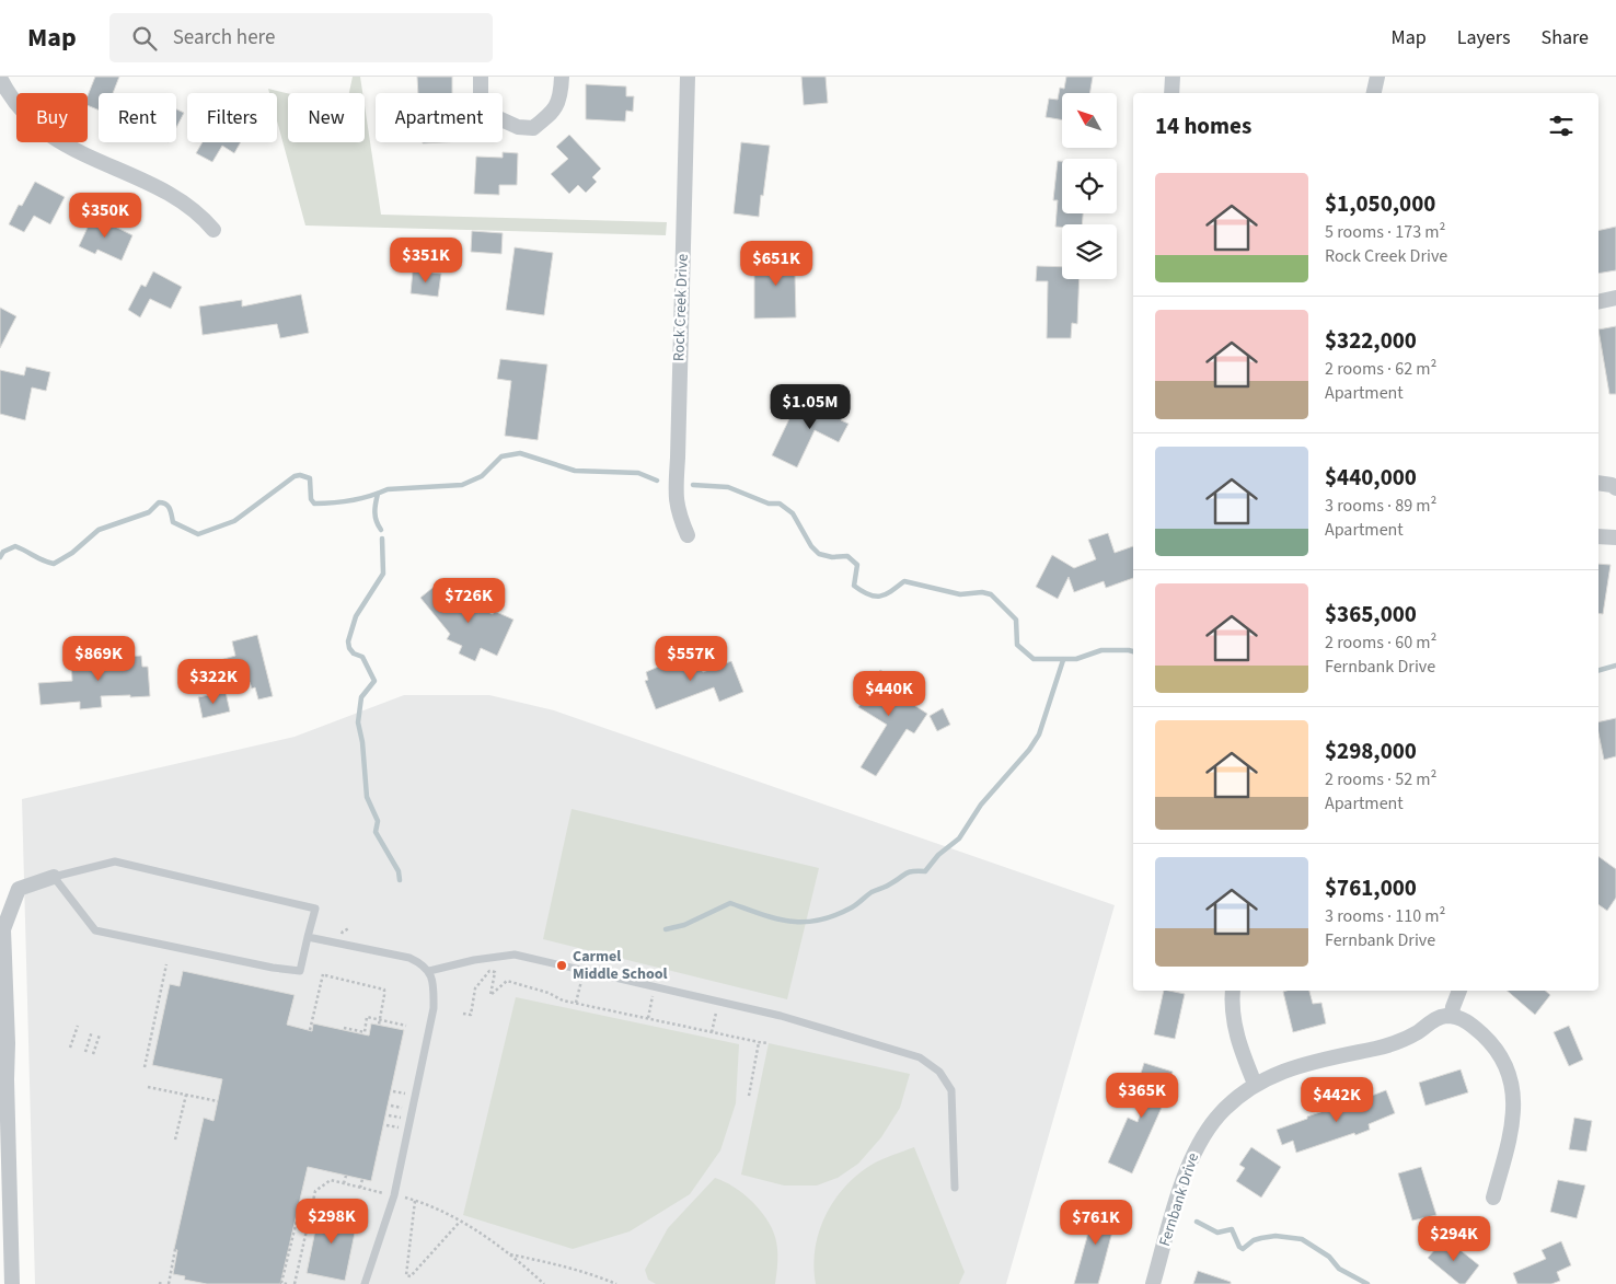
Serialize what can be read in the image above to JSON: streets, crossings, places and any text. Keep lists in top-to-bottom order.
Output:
{
  "streets": {
    "street": ["Rock Creek Drive", "Fernbank Drive"]
  },
  "places": ["Carmel Middle School"],
  "north": "top left",
  "page": {
    "header": "Map",
    "search": "Search here",
    "nav": ["Map", "Layers", "Share"],
    "chip": [
      "Buy",
      "Rent",
      "Filters",
      "New",
      "Apartment"
    ],
    "heading": "14 homes",
    "list": [
      {
        "name": "$1,050,000",
        "note": "5 rooms · 173 m² · Rock Creek Drive"
      },
      {
        "name": "$322,000",
        "note": "2 rooms · 62 m² · Apartment"
      },
      {
        "name": "$440,000",
        "note": "3 rooms · 89 m² · Apartment"
      },
      {
        "name": "$365,000",
        "note": "2 rooms · 60 m² · Fernbank Drive"
      },
      {
        "name": "$298,000",
        "note": "2 rooms · 52 m² · Apartment"
      },
      {
        "name": "$761,000",
        "note": "3 rooms · 110 m² · Fernbank Drive"
      }
    ],
    "price": [
      "$350K",
      "$351K",
      "$651K",
      "$1.05M",
      "$726K",
      "$869K",
      "$557K",
      "$322K",
      "$440K",
      "$365K",
      "$442K",
      "$298K",
      "$761K",
      "$294K"
    ]
  }
}
